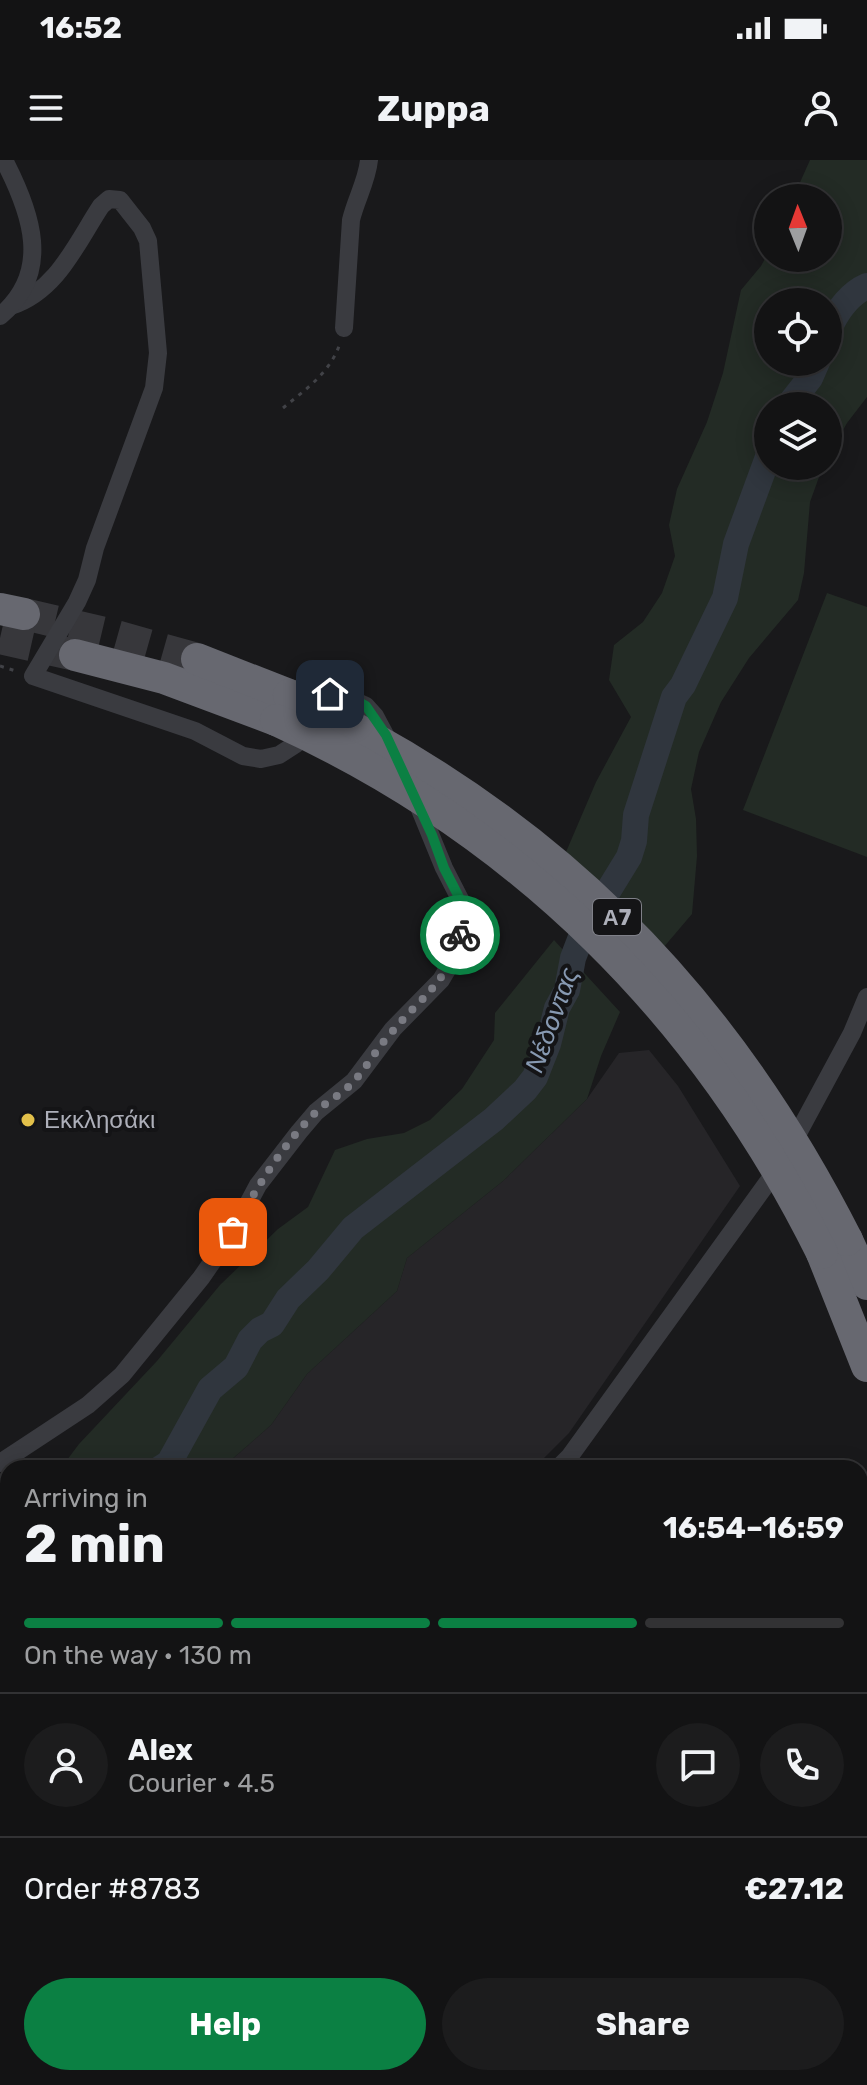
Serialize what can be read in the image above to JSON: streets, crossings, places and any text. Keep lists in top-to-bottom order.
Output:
{
  "streets": {
    "highway": ["Α7"]
  },
  "water": ["Νέδoντας"],
  "places": ["Εκκλησάκι"],
  "north": "top",
  "page": {
    "status": "16:52",
    "header": "Zuppa",
    "heading": ["2 min", "Arriving in", "16:54–16:59"],
    "panel": [
      "Alex",
      "Courier · 4.5",
      "Order #8783",
      "€27.12"
    ],
    "bar": "On the way · 130 m",
    "buttons": ["Help", "Share"]
  }
}
